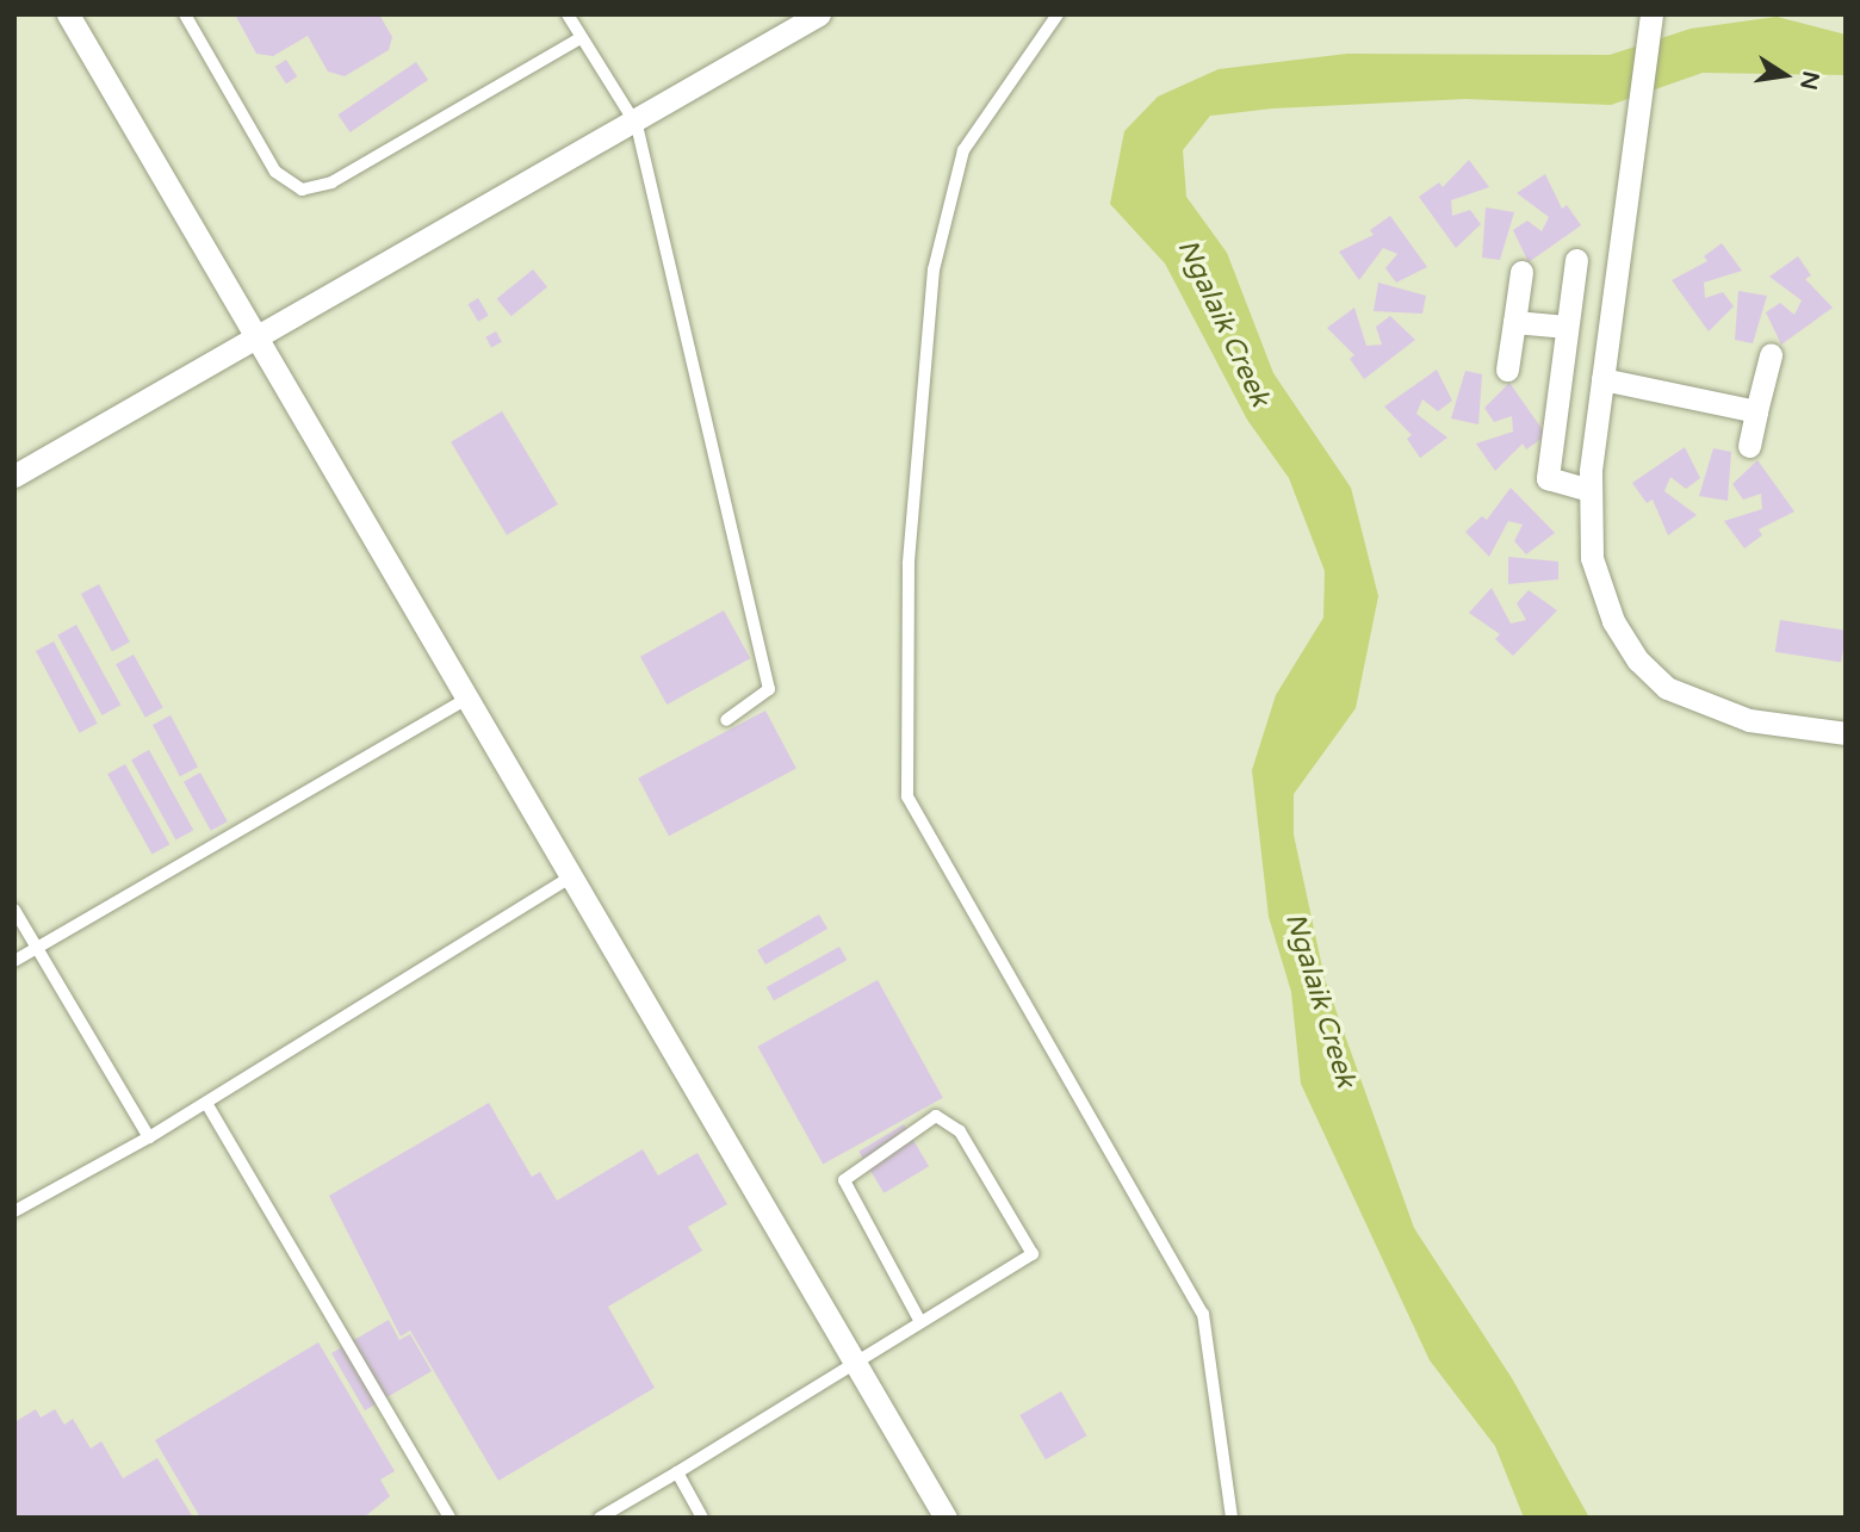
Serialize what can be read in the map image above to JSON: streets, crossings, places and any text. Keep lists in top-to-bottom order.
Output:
{
  "water": ["Ngalaik Creek"],
  "north": "right"
}
